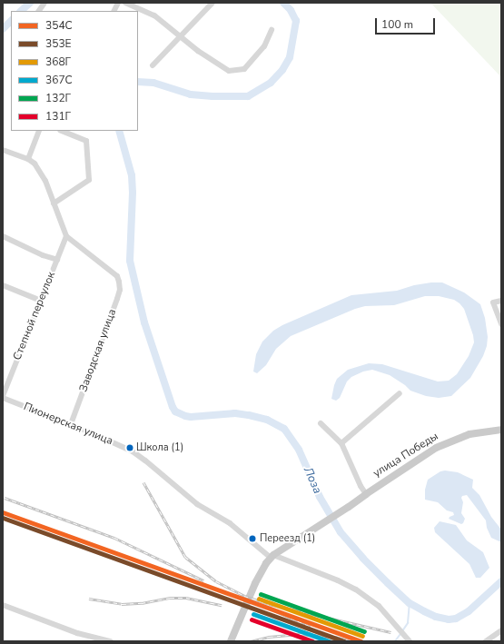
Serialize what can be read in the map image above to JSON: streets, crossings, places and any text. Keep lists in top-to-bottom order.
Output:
{
  "streets": {
    "main road": ["улица Победы"],
    "street": ["Степной переулок", "Заводская улица", "Пионерская улица"]
  },
  "crossings": [
    ["Степной переулок", "Заводская улица"],
    ["Степной переулок", "Пионерская улица"],
    ["Заводская улица", "Пионерская улица"],
    ["Пионерская улица", "улица Победы"]
  ],
  "water": ["Лоза"],
  "places": ["Школа (1)", "Переезд (1)"],
  "lines": [
    "transit line 354С",
    "transit line 353Е",
    "transit line 132Г",
    "transit line 368Г",
    "transit line 367С",
    "transit line 131Г"
  ],
  "legend": [
    "354С",
    "353Е",
    "368Г",
    "367С",
    "132Г",
    "131Г"
  ],
  "scale_bar": "100 m"
}
